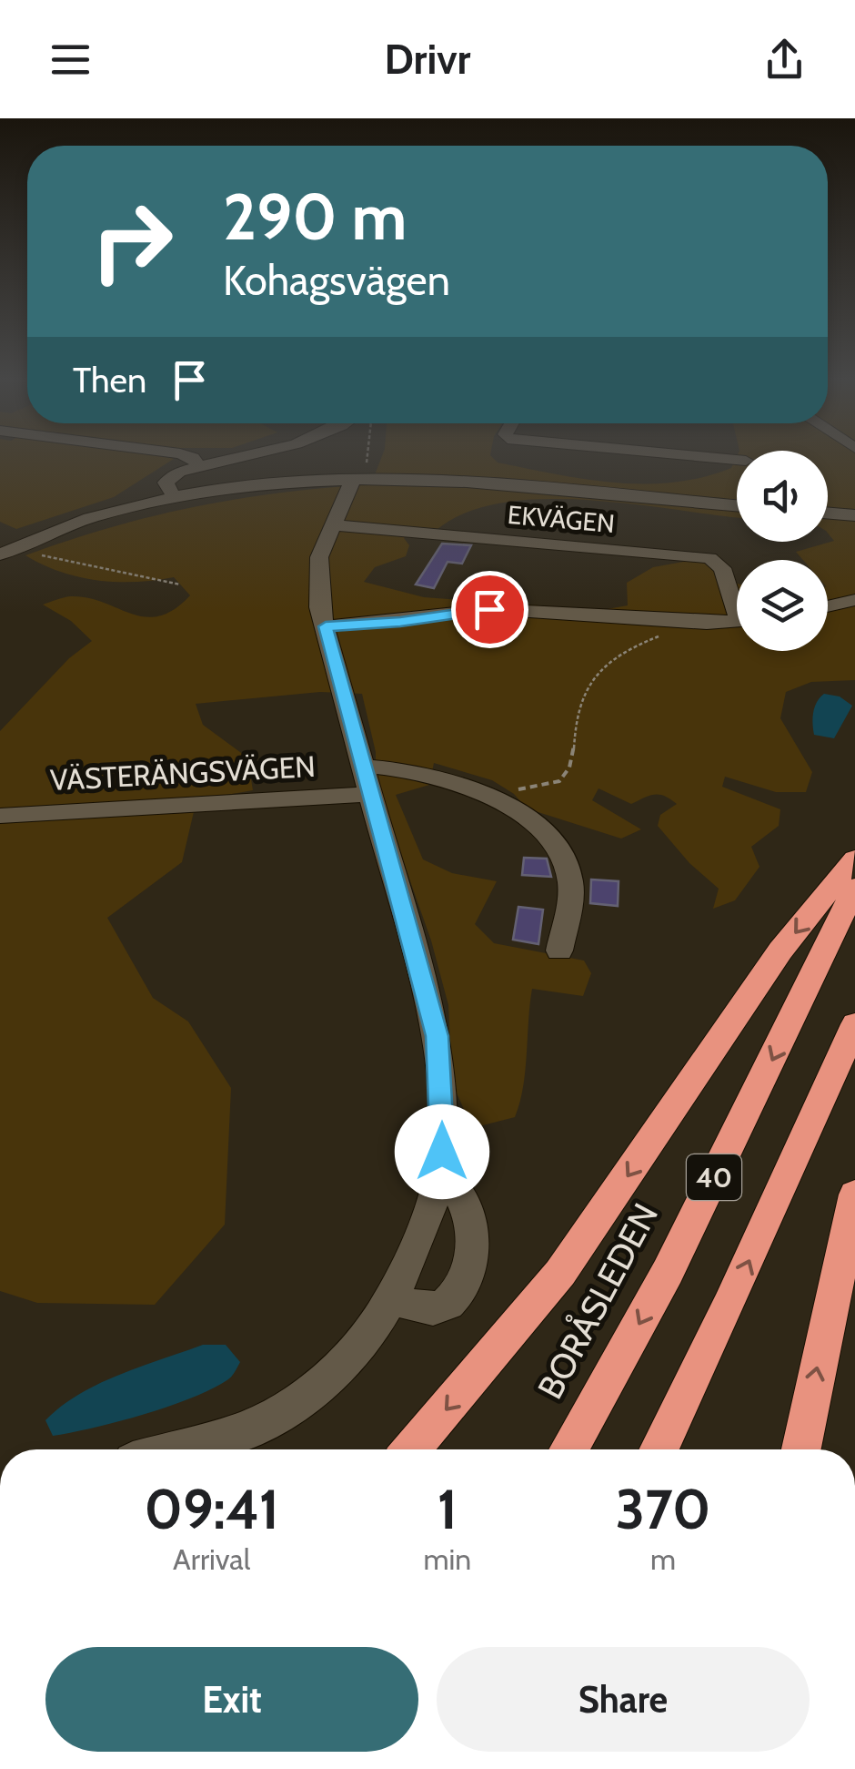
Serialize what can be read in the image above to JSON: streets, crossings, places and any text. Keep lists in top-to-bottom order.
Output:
{
  "streets": {
    "highway": ["40", "BORÅSLEDEN"],
    "street": ["EKVÄGEN", "VÄSTERÄNGSVÄGEN"]
  },
  "page": {
    "header": "Drivr",
    "turn": ["290 m", "Kohagsvägen"],
    "then": "Then",
    "eta": [
      "09:41",
      "Arrival",
      "1",
      "min",
      "370",
      "m"
    ],
    "buttons": ["Exit", "Share"]
  }
}
